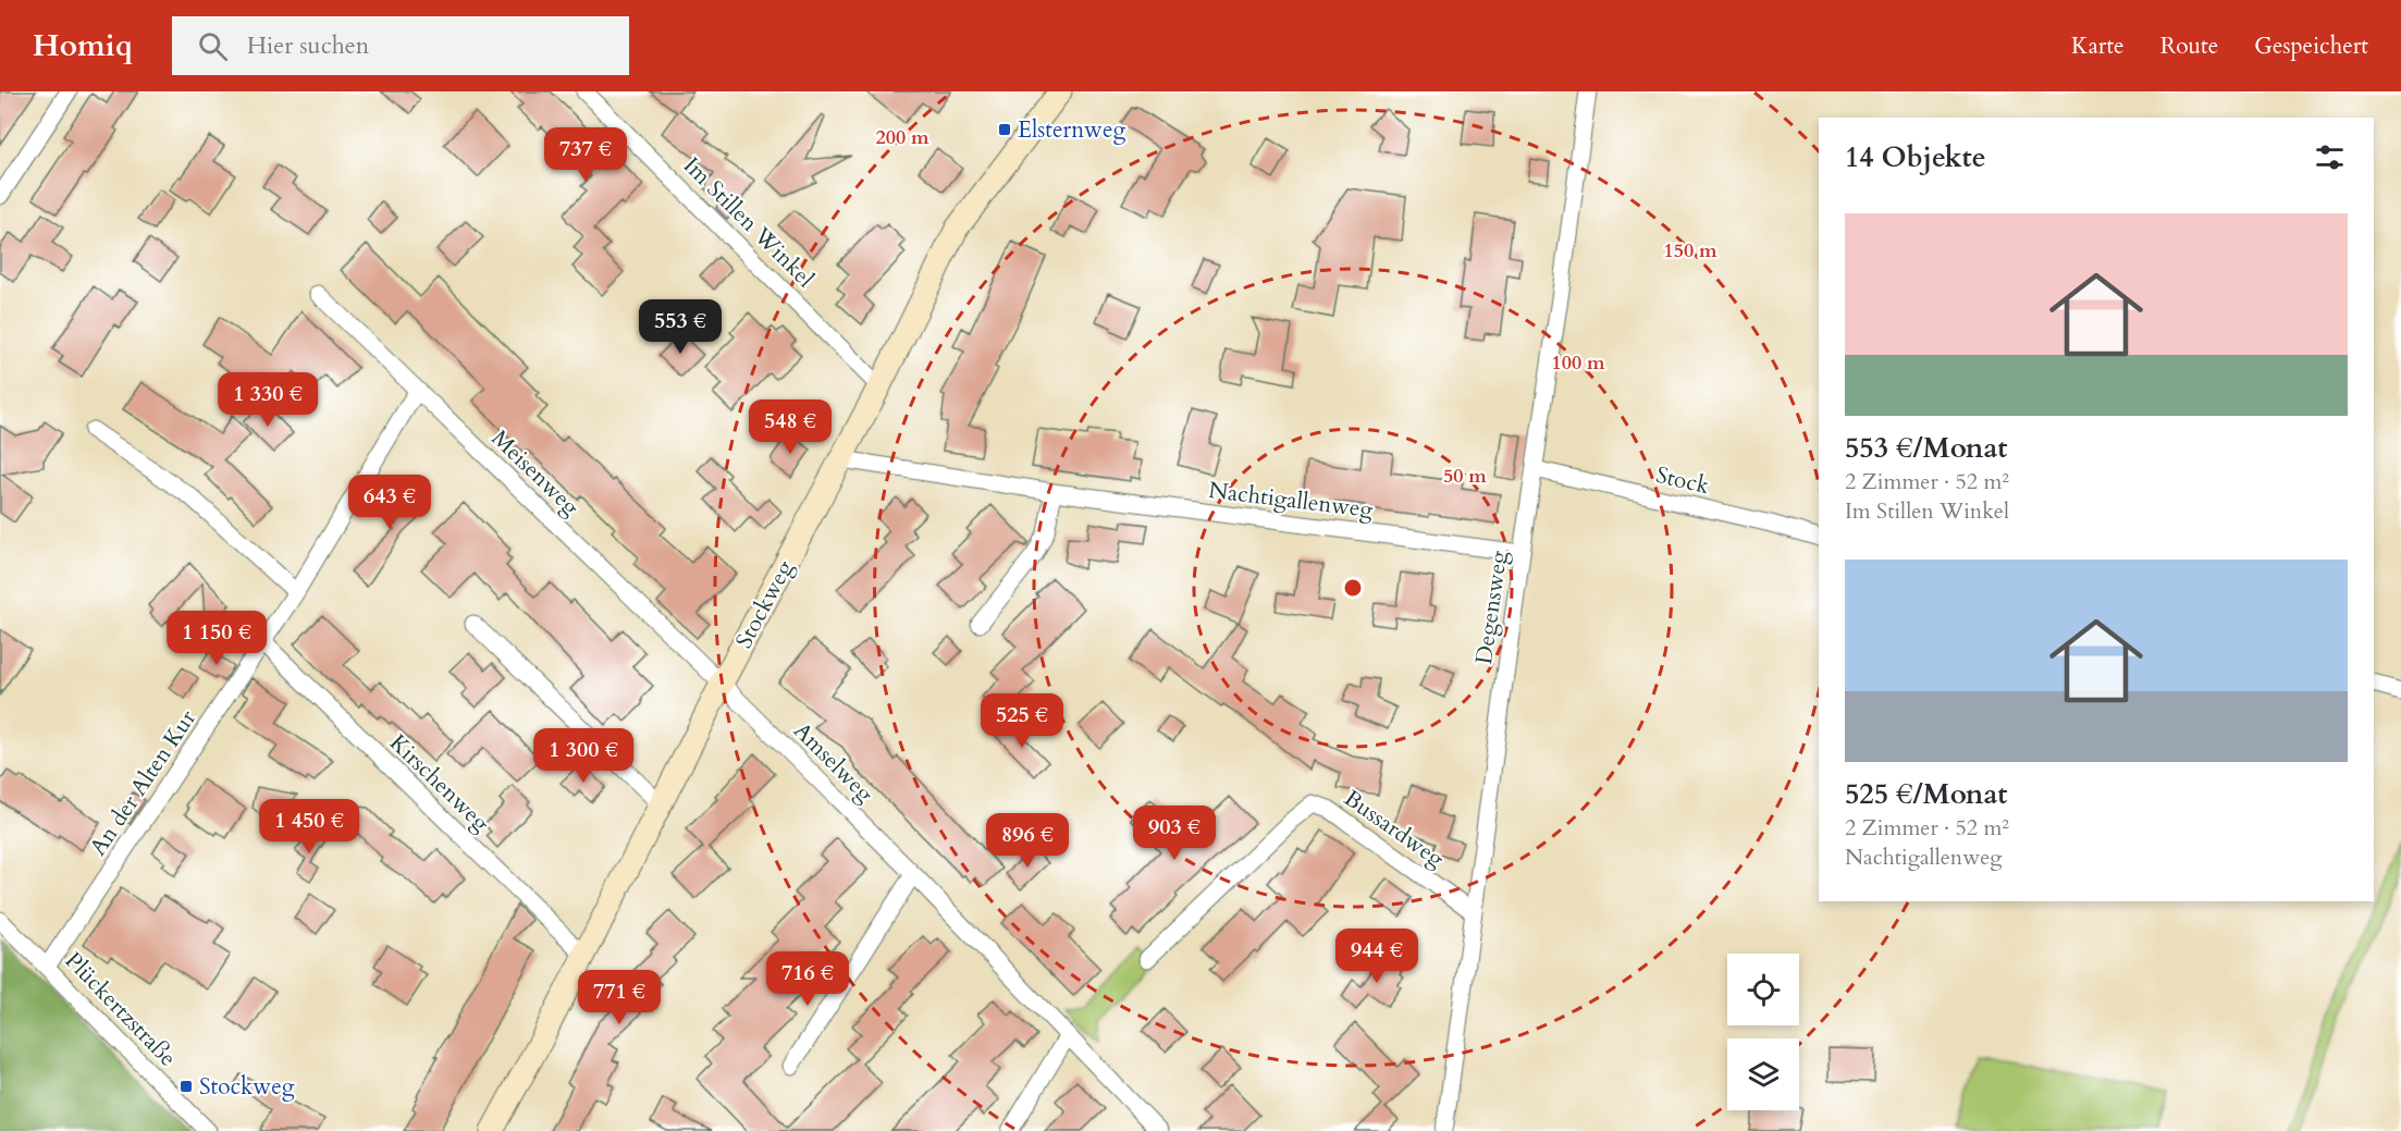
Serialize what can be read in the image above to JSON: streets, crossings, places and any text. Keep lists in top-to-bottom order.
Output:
{
  "streets": {
    "street": [
      "Im Stillen Winkel",
      "Meisenweg",
      "Stock",
      "Nachtigallenweg",
      "Stockweg",
      "Degensweg",
      "Amselweg",
      "An der Alten Kur",
      "Kirschenweg",
      "Bussardweg",
      "Plückertzstraße"
    ]
  },
  "crossings": [
    ["Im Stillen Winkel", "Stockweg"],
    ["Meisenweg", "Stockweg"],
    ["Meisenweg", "Amselweg"],
    ["Meisenweg", "An der Alten Kur"],
    ["Stock", "Degensweg"],
    ["Nachtigallenweg", "Stockweg"],
    ["Nachtigallenweg", "Degensweg"],
    ["Stockweg", "Amselweg"],
    ["Stockweg", "Kirschenweg"],
    ["Degensweg", "Bussardweg"],
    ["An der Alten Kur", "Kirschenweg"],
    ["An der Alten Kur", "Plückertzstraße"]
  ],
  "places": {
    "transit": ["Elsternweg", "Stockweg"]
  },
  "page": {
    "header": "Homiq",
    "search": "Hier suchen",
    "nav": ["Karte", "Route", "Gespeichert"],
    "heading": "14 Objekte",
    "price": [
      "737 €",
      "553 €",
      "1 330 €",
      "548 €",
      "643 €",
      "1 150 €",
      "525 €",
      "1 300 €",
      "1 450 €",
      "903 €",
      "896 €",
      "944 €",
      "716 €",
      "771 €"
    ],
    "list": [
      {
        "name": "553 €/Monat",
        "note": "2 Zimmer · 52 m² · Im Stillen Winkel"
      },
      {
        "name": "525 €/Monat",
        "note": "2 Zimmer · 52 m² · Nachtigallenweg"
      }
    ]
  },
  "rings": [
    "200 m",
    "150 m",
    "100 m",
    "50 m"
  ]
}
